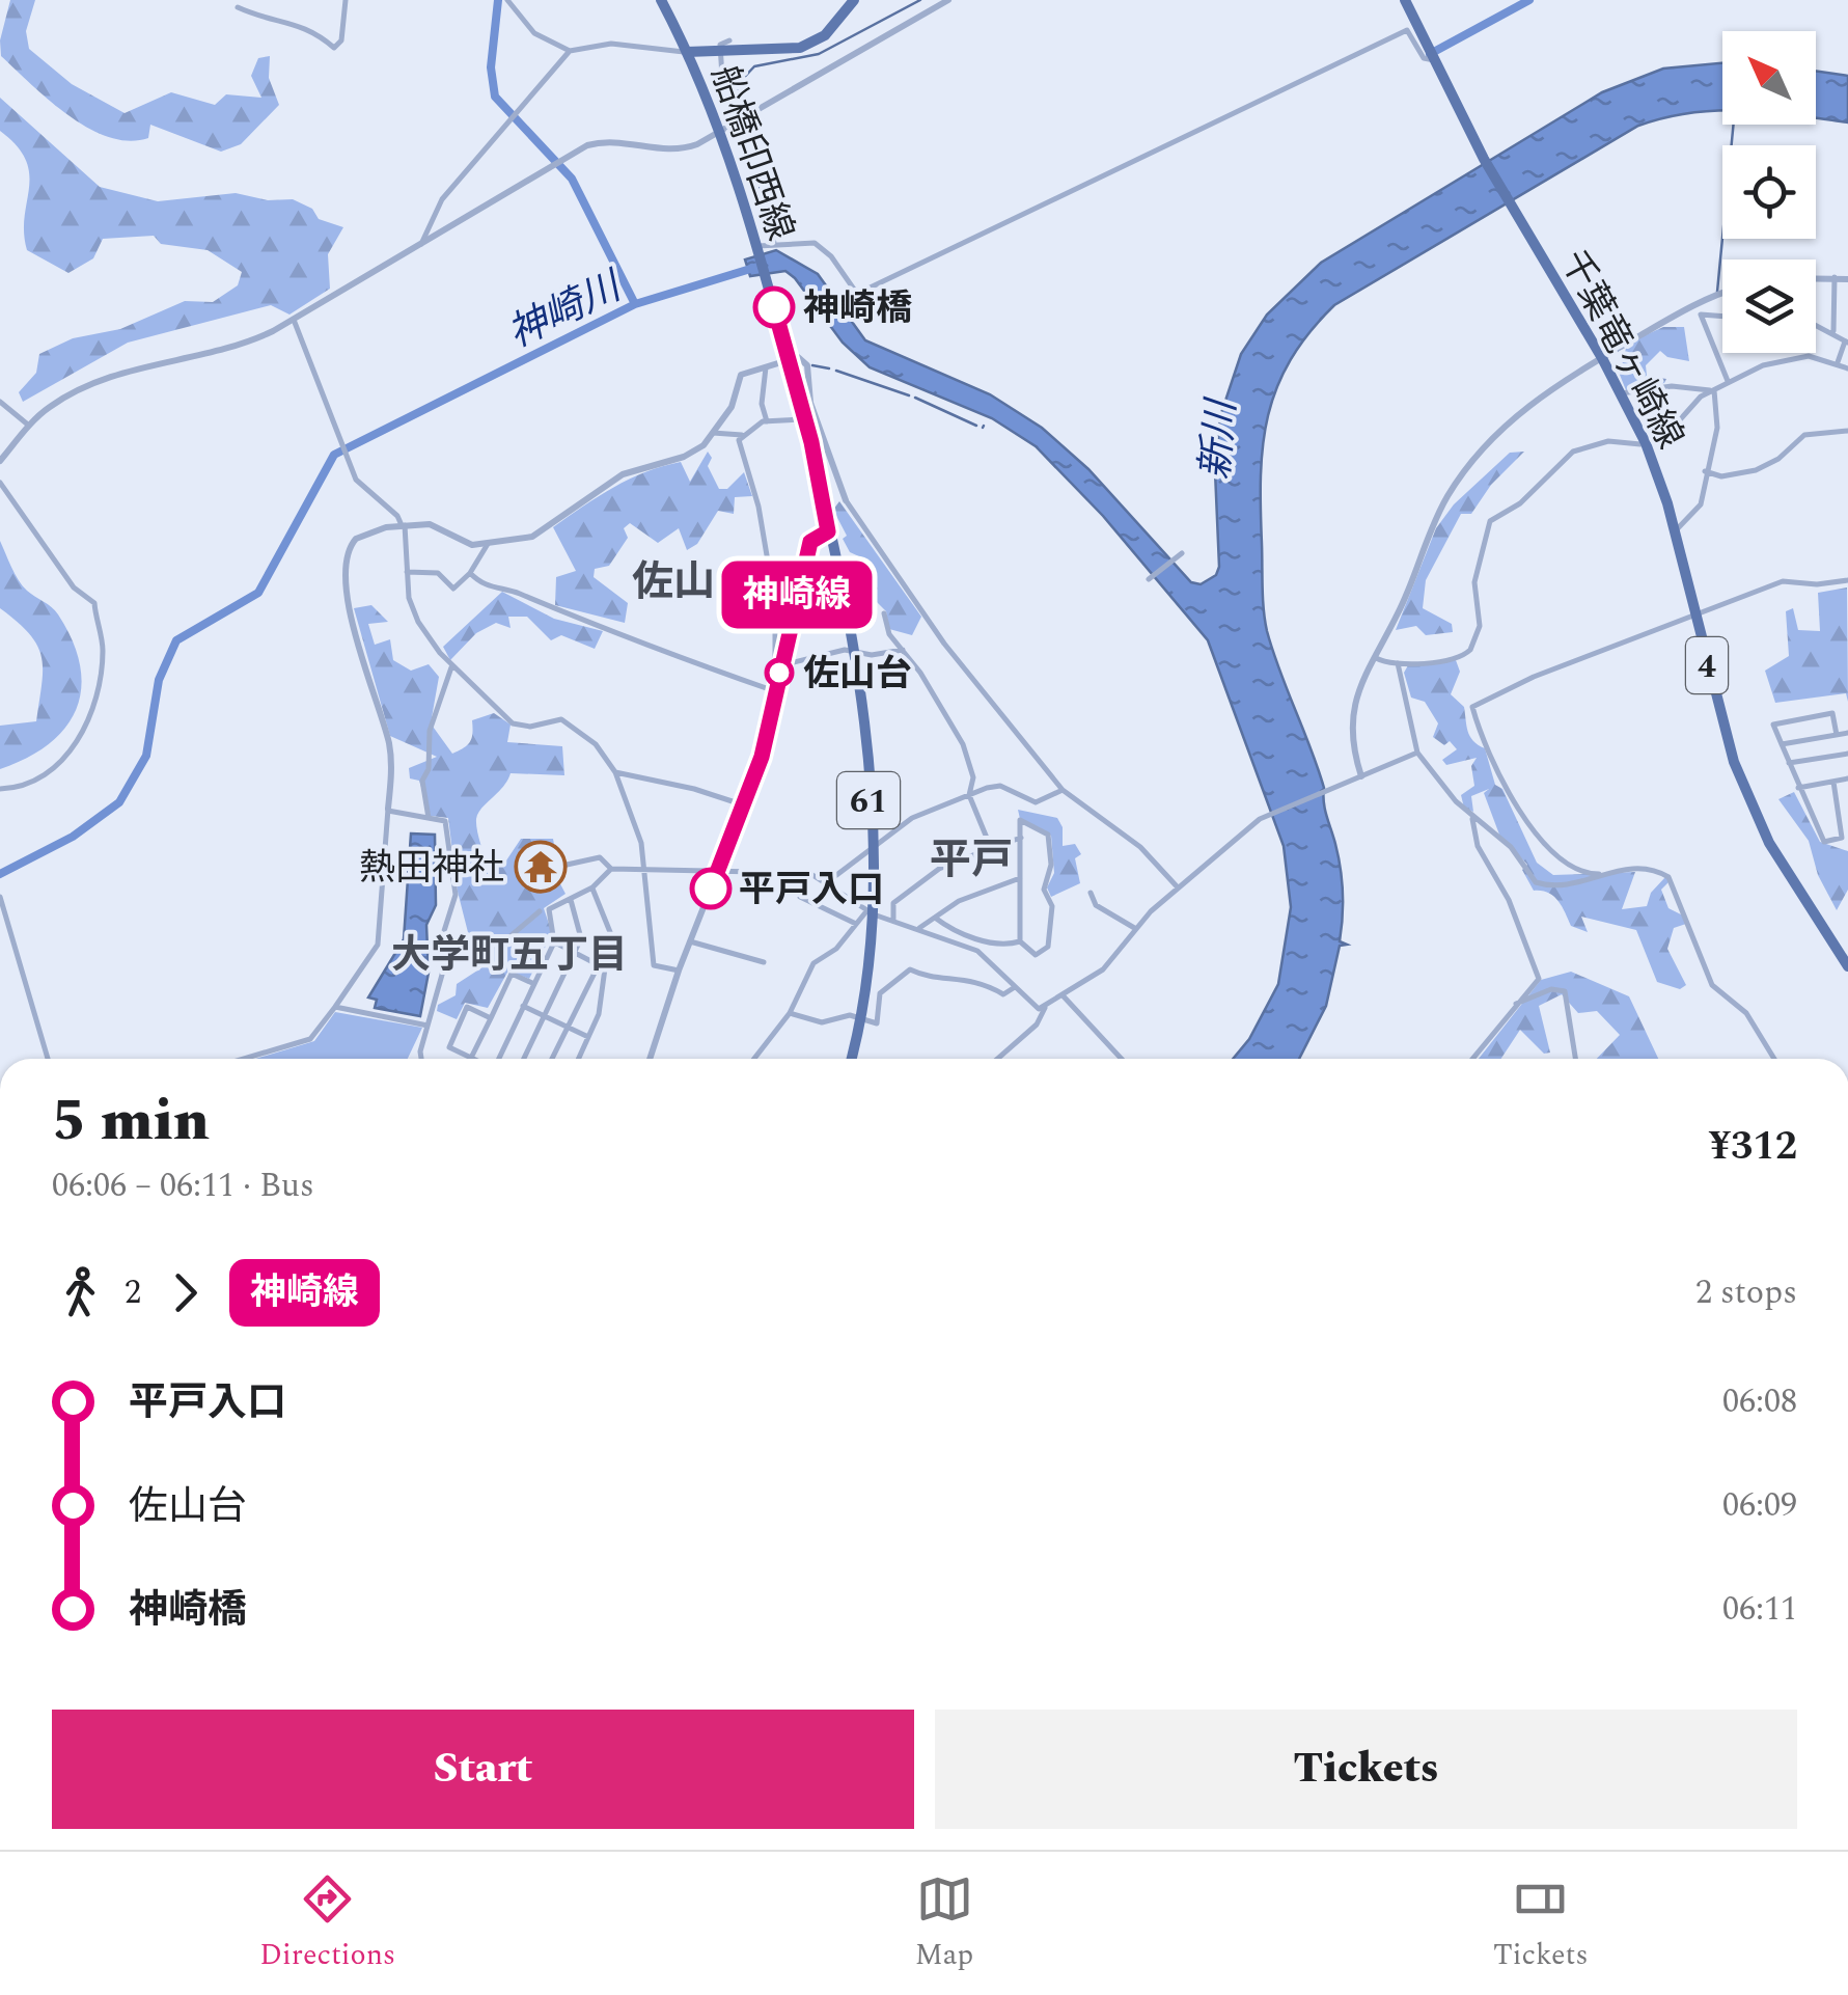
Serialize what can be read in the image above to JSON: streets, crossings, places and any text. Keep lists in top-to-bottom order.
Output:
{
  "streets": {
    "main road": [
      "船橋印西線",
      "千葉竜ヶ崎線",
      "4",
      "61"
    ]
  },
  "districts": ["佐山", "平戸", "大学町五丁目"],
  "water": ["神崎川", "新川"],
  "places": {
    "other": ["神崎橋", "佐山台", "平戸入口"],
    "temple": ["熱田神社"]
  },
  "lines": ["bus line 神崎線"],
  "north": "top left",
  "page": {
    "on_map": "神崎線",
    "heading": ["5 min", "06:06 – 06:11 · Bus", "¥312"],
    "legs": ["2", "神崎線", "2 stops"],
    "list": [
      {
        "name": "平戸入口",
        "value": "06:08"
      },
      {
        "name": "佐山台",
        "value": "06:09"
      },
      {
        "name": "神崎橋",
        "value": "06:11"
      }
    ],
    "buttons": ["Start", "Tickets"],
    "tabs": ["Directions", "Map", "Tickets"]
  }
}
